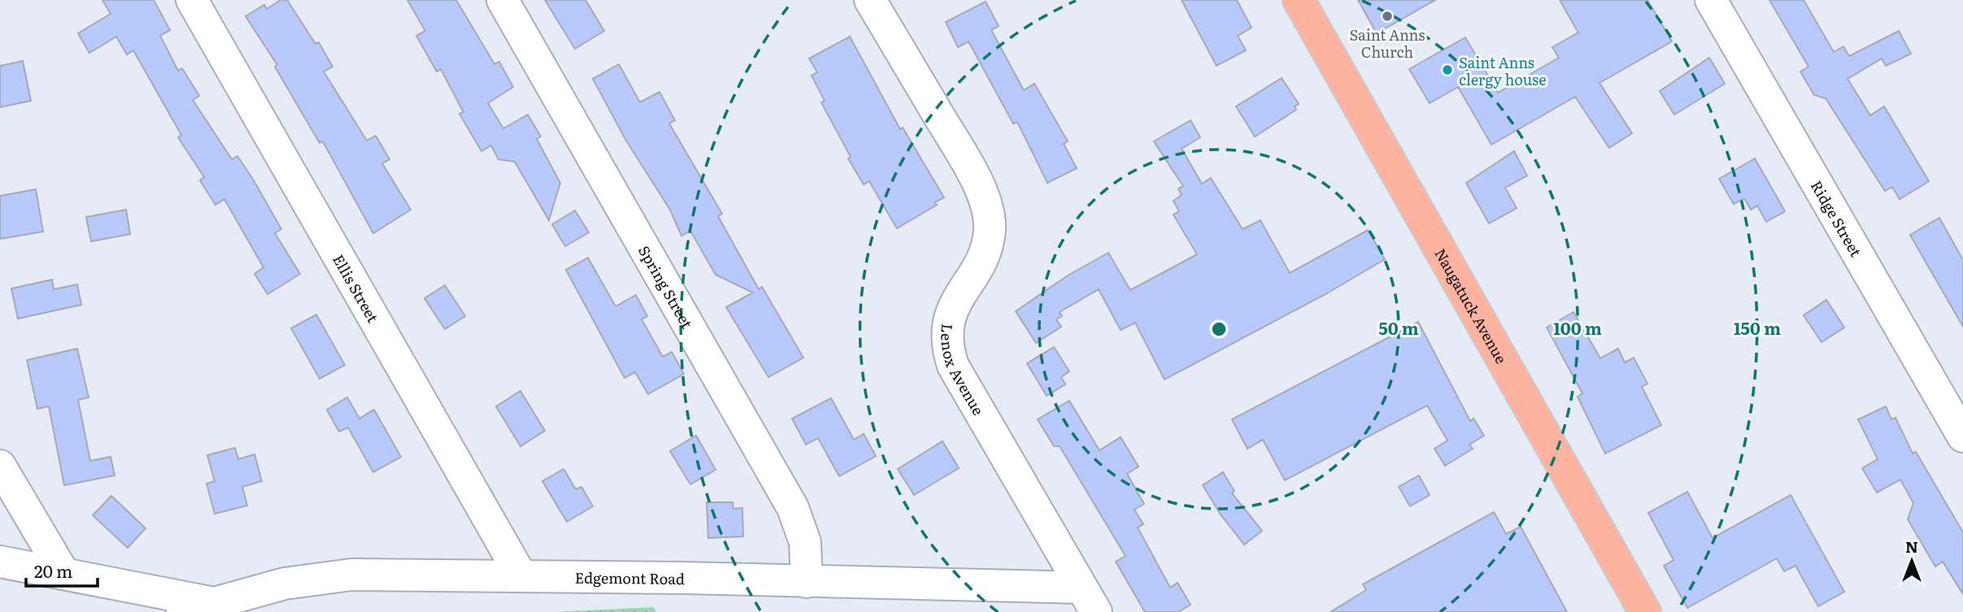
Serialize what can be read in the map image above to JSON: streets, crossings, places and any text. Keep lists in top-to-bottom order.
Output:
{
  "streets": {
    "main road": ["Naugatuck Avenue"],
    "street": [
      "Ridge Street",
      "Spring Street",
      "Ellis Street",
      "Lenox Avenue",
      "Edgemont Road"
    ]
  },
  "crossings": [
    ["Spring Street", "Edgemont Road"],
    ["Ellis Street", "Edgemont Road"],
    ["Lenox Avenue", "Edgemont Road"]
  ],
  "places": ["Saint Anns Church", "Saint Anns clergy house"],
  "scale_bar": "20 m",
  "north": "top",
  "rings": ["50 m", "100 m", "150 m"]
}
